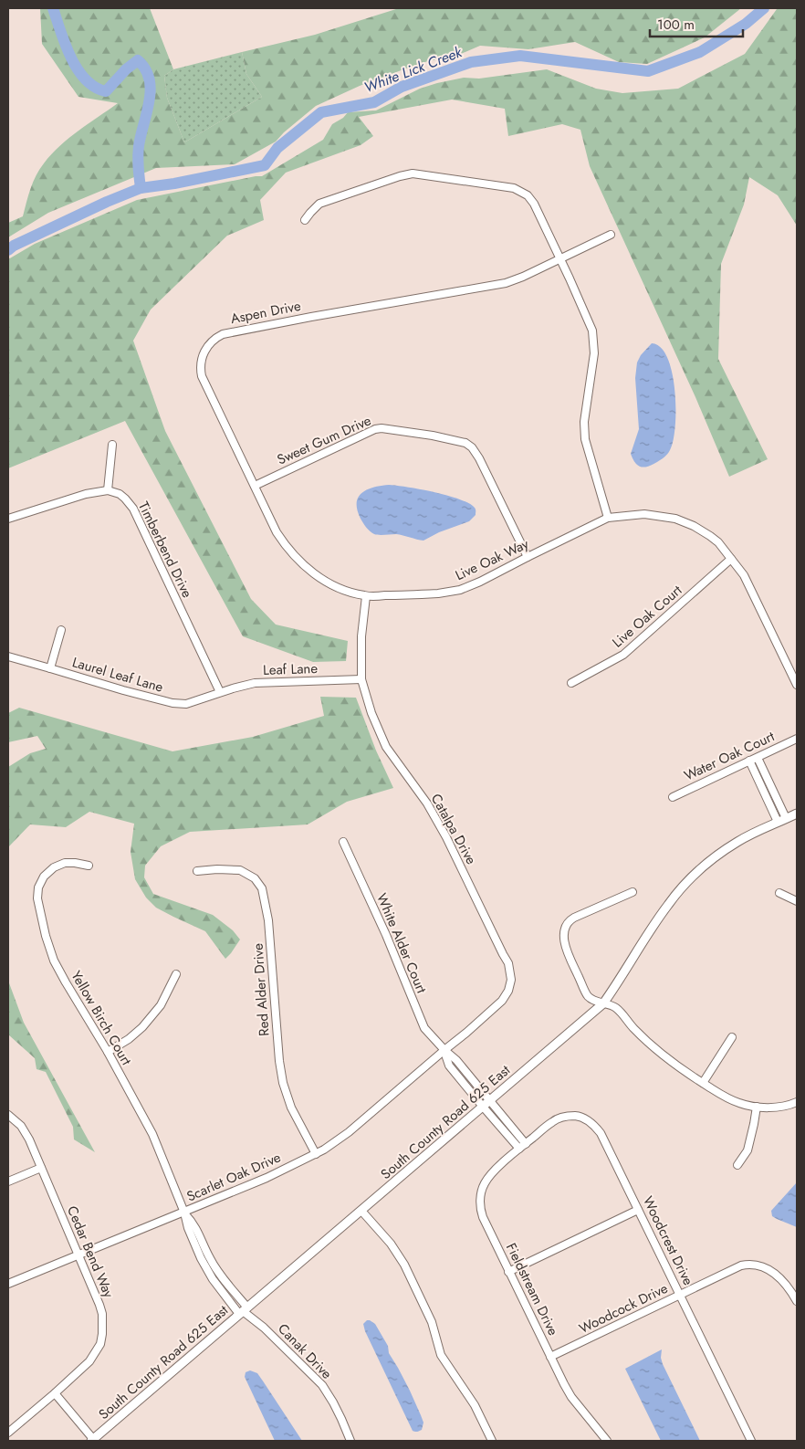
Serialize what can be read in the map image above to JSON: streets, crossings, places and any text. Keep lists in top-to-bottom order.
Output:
{
  "streets": {
    "street": [
      "Aspen Drive",
      "Sweet Gum Drive",
      "Timberbend Drive",
      "Live Oak Way",
      "Live Oak Court",
      "Leaf Lane",
      "Laurel Leaf Lane",
      "Water Oak Court",
      "Catalpa Drive",
      "White Alder Court",
      "Red Alder Drive",
      "Yellow Birch Court",
      "South County Road 625 East",
      "Scarlet Oak Drive",
      "Woodcrest Drive",
      "Cedar Bend Way",
      "Fieldstream Drive",
      "Woodcock Drive",
      "Canak Drive"
    ]
  },
  "crossings": [
    ["Aspen Drive", "Sweet Gum Drive"],
    ["Aspen Drive", "Live Oak Way"],
    ["Aspen Drive", "Catalpa Drive"],
    ["Sweet Gum Drive", "Live Oak Way"],
    ["Timberbend Drive", "Leaf Lane"],
    ["Timberbend Drive", "Laurel Leaf Lane"],
    ["Live Oak Way", "Live Oak Court"],
    ["Live Oak Way", "Catalpa Drive"],
    ["Leaf Lane", "Laurel Leaf Lane"],
    ["Leaf Lane", "Catalpa Drive"],
    ["Catalpa Drive", "White Alder Court"],
    ["Catalpa Drive", "Scarlet Oak Drive"],
    ["White Alder Court", "South County Road 625 East"],
    ["White Alder Court", "Scarlet Oak Drive"],
    ["Red Alder Drive", "Scarlet Oak Drive"],
    ["Yellow Birch Court", "South County Road 625 East"],
    ["Yellow Birch Court", "Scarlet Oak Drive"],
    ["Yellow Birch Court", "Canak Drive"],
    ["South County Road 625 East", "Canak Drive"],
    ["Scarlet Oak Drive", "Cedar Bend Way"],
    ["Woodcrest Drive", "Fieldstream Drive"],
    ["Woodcrest Drive", "Woodcock Drive"],
    ["Fieldstream Drive", "Woodcock Drive"]
  ],
  "water": ["White Lick Creek"],
  "scale_bar": "100 m"
}
